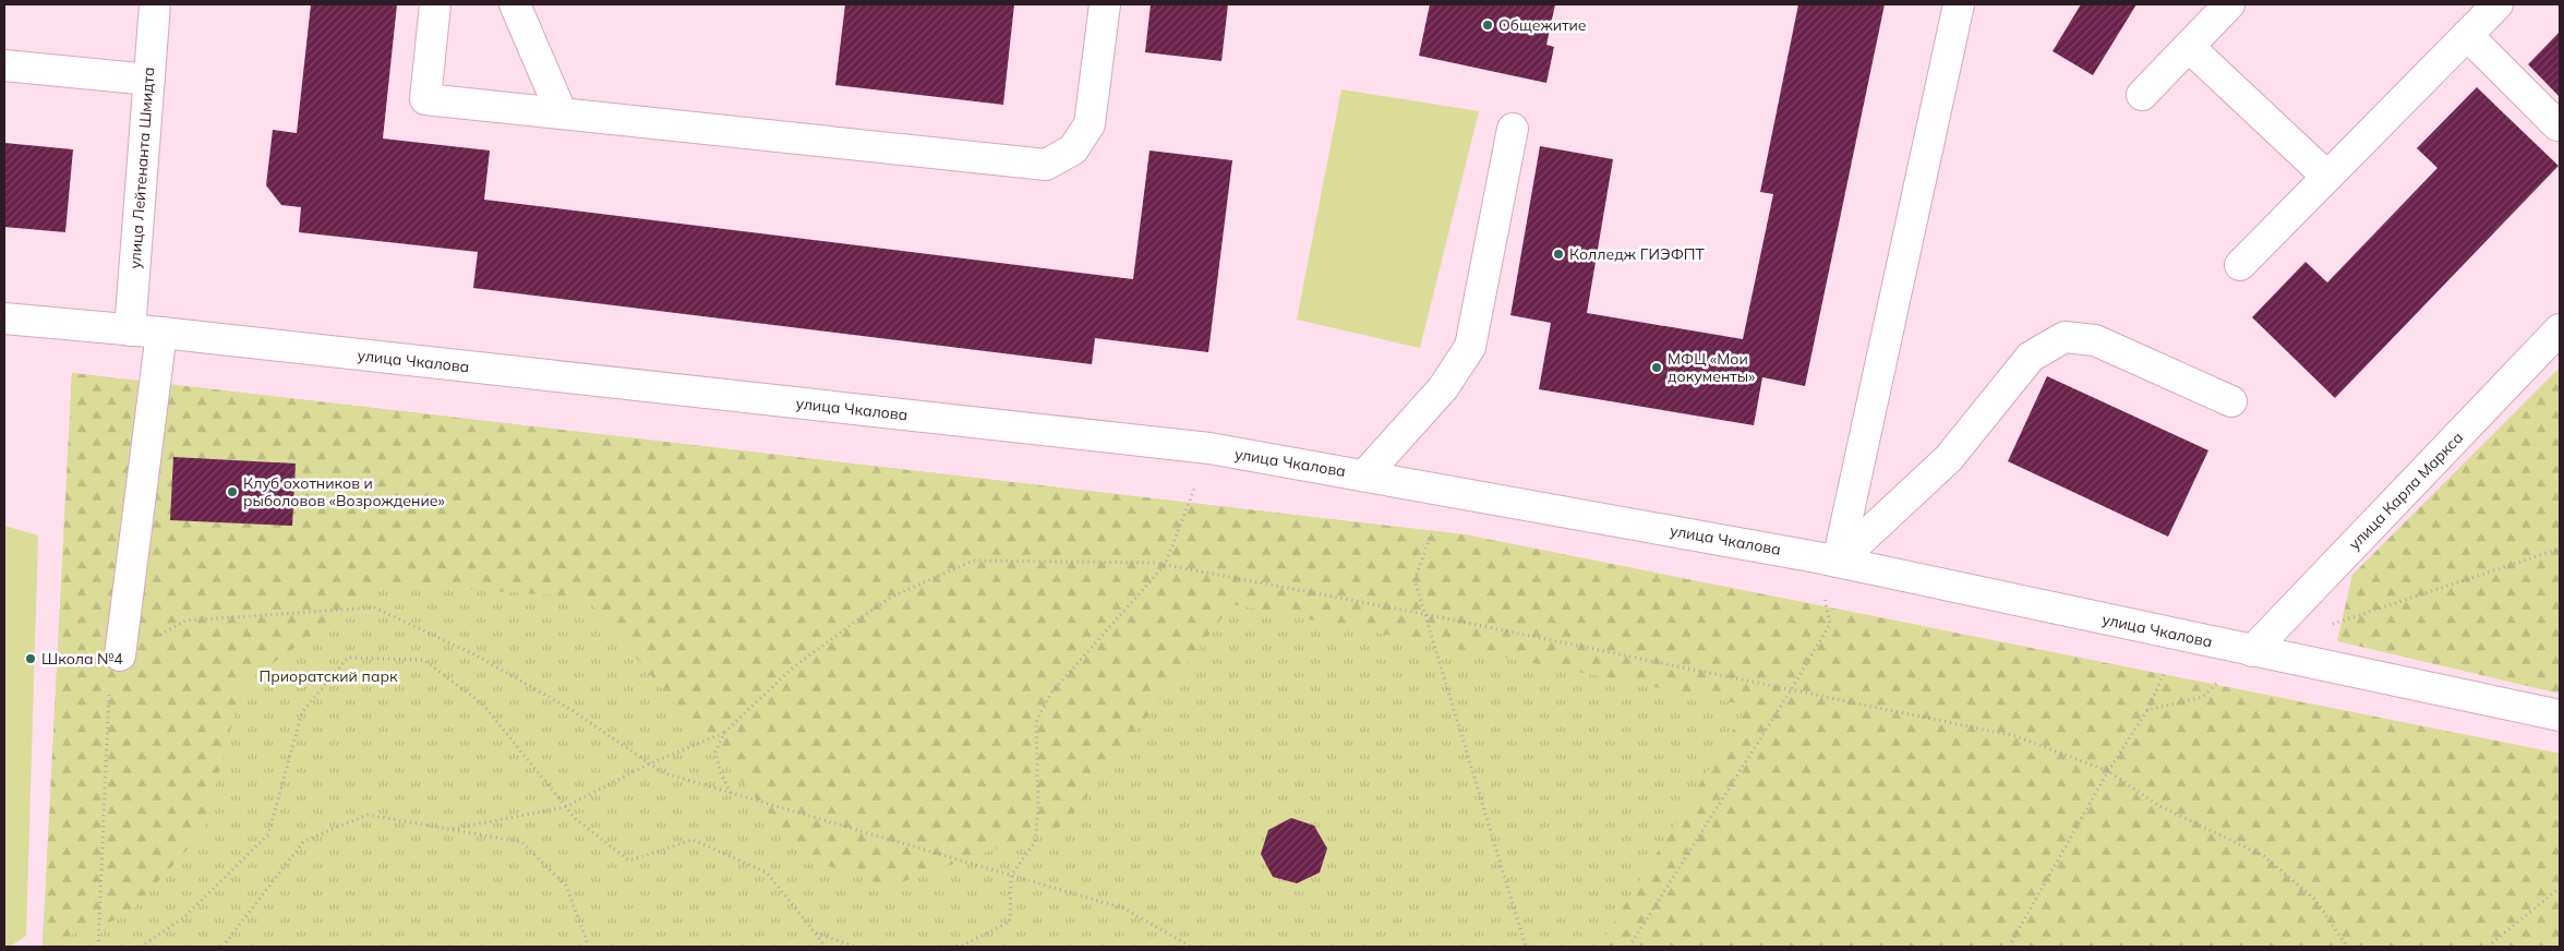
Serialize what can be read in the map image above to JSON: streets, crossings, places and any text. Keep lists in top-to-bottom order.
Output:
{
  "streets": {
    "main road": ["улица Лейтенанта Шмидта", "улица Чкалова", "улица Карла Маркса"]
  },
  "crossings": [
    ["улица Лейтенанта Шмидта", "улица Чкалова"],
    ["улица Чкалова", "улица Карла Маркса"]
  ],
  "parks": ["Приоратский парк"],
  "places": [
    "Общежитие",
    "Колледж ГИЭФПТ",
    "МФЦ «Мои документы»",
    "Клуб охотников и рыболовов «Возрождение»",
    "Школа №4"
  ]
}
